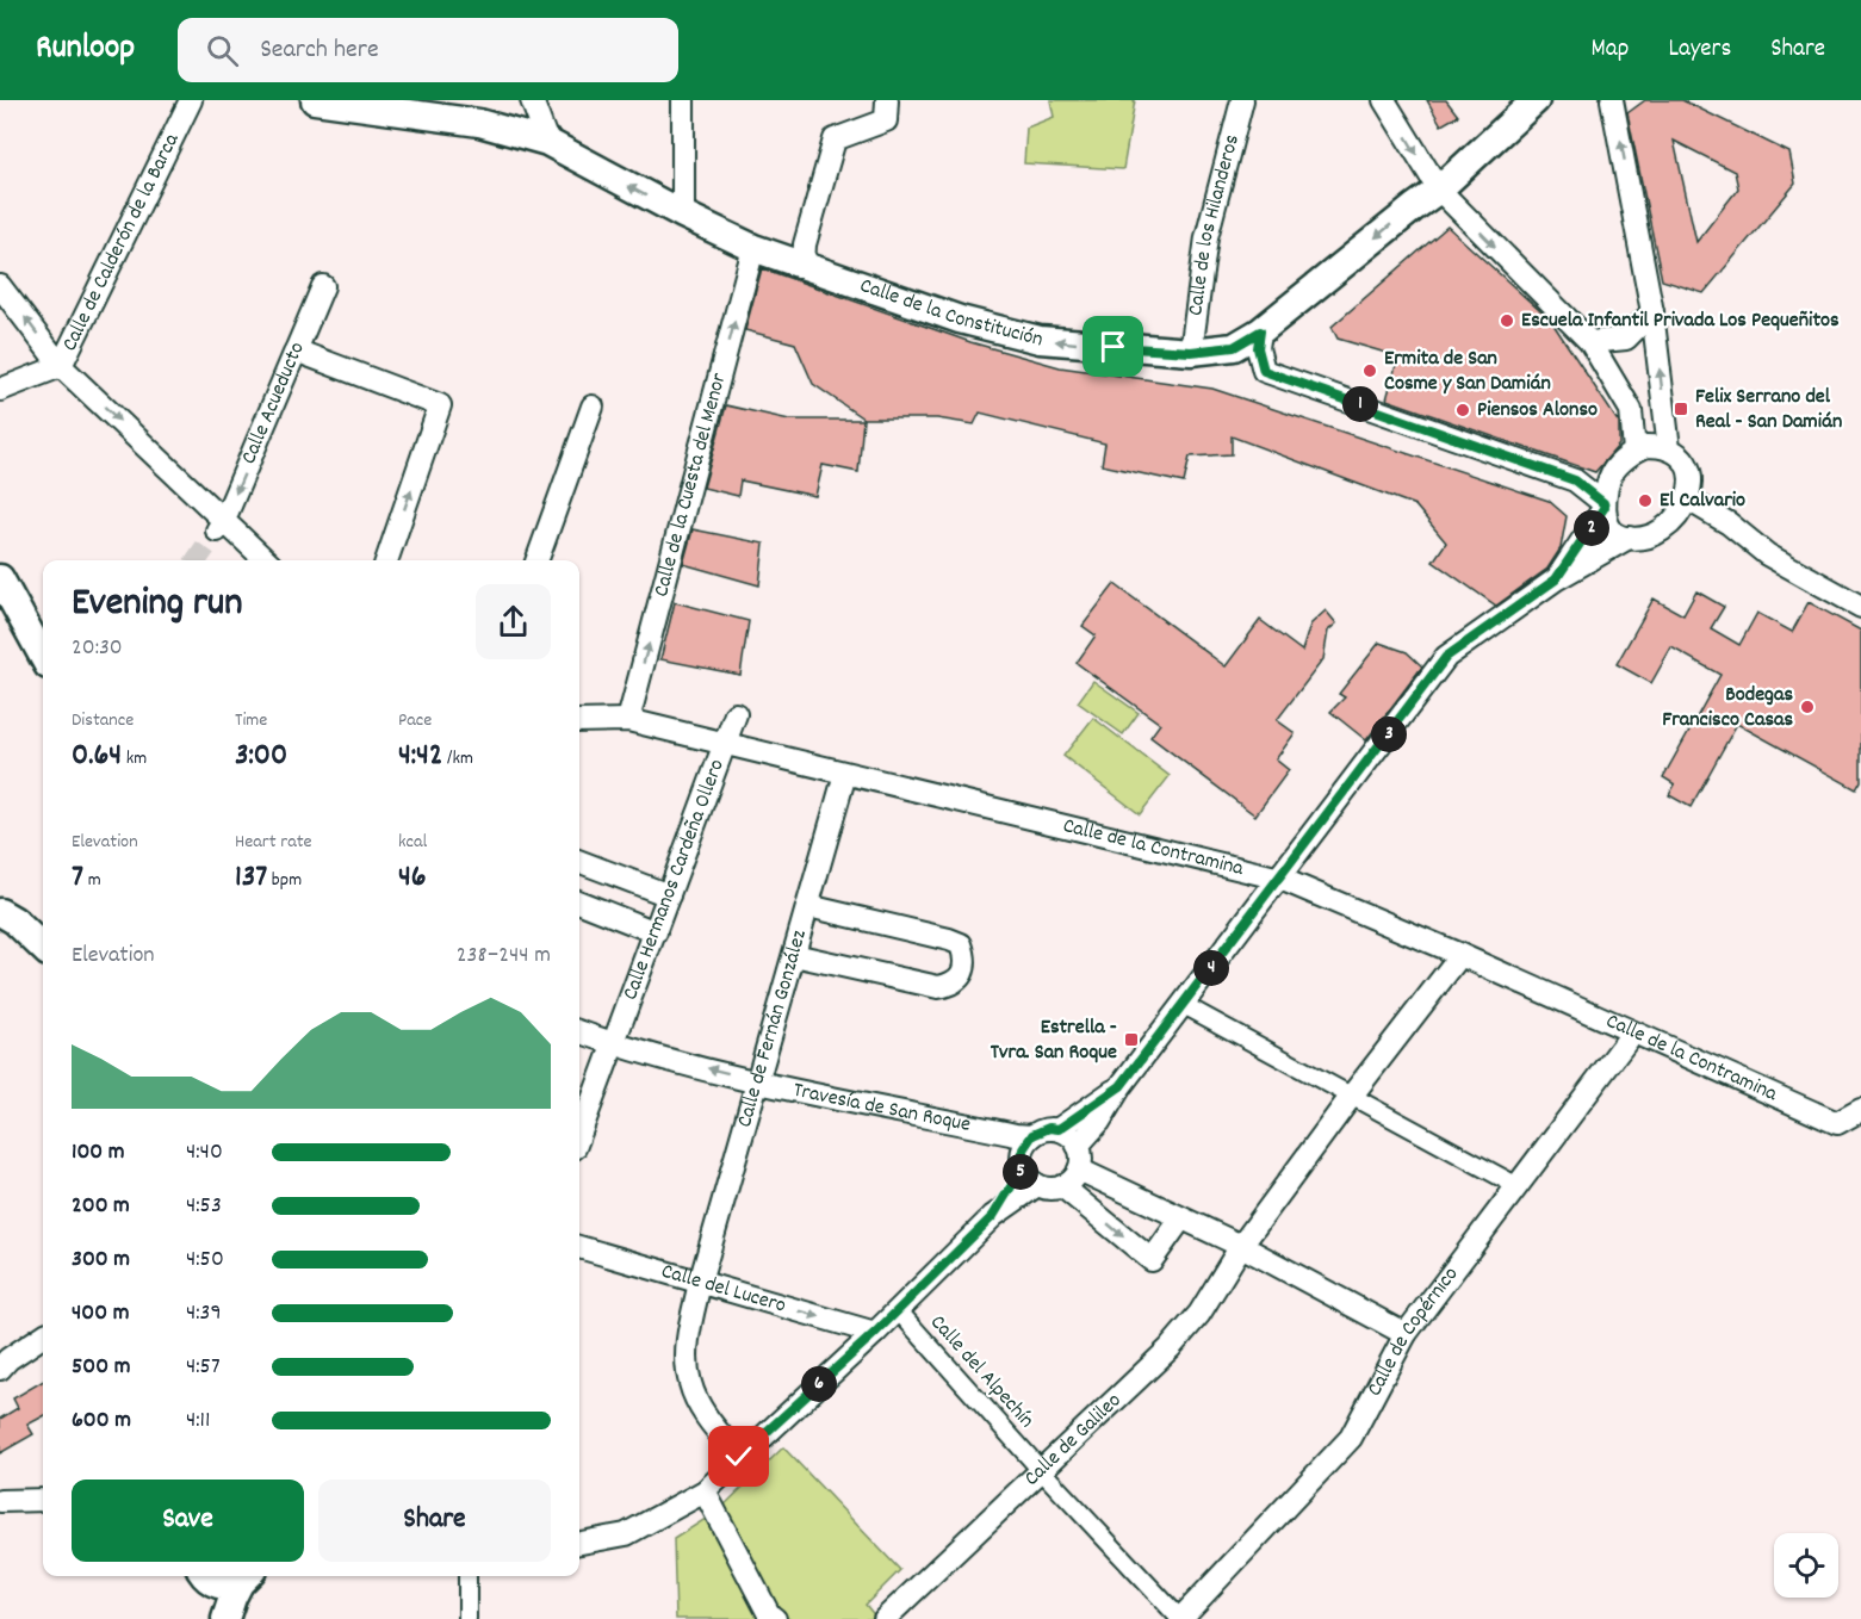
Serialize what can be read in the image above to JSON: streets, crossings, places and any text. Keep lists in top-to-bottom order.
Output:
{
  "streets": {
    "street": [
      "Calle de los Hilanderos",
      "Calle de Calderón de la Barca",
      "Calle de la Constitución",
      "Calle Acueducto",
      "Calle de la Cuesta del Menor",
      "Calle de la Contramina",
      "Calle Hermanos Cardeña Ollero",
      "Calle de Fernán González",
      "Travesía de San Roque",
      "Calle del Lucero",
      "Calle de Copérnico",
      "Calle del Alpechín",
      "Calle de Galileo"
    ]
  },
  "crossings": [
    ["Calle de los Hilanderos", "Calle de la Constitución"],
    ["Calle de la Constitución", "Calle de la Cuesta del Menor"],
    ["Calle de la Cuesta del Menor", "Calle de la Contramina"],
    ["Calle de la Contramina", "Calle Hermanos Cardeña Ollero"],
    ["Calle de la Contramina", "Calle de Fernán González"],
    ["Calle de la Contramina", "Calle de Copérnico"],
    ["Calle de la Contramina", "Calle de Galileo"],
    ["Calle Hermanos Cardeña Ollero", "Travesía de San Roque"],
    ["Calle de Fernán González", "Travesía de San Roque"],
    ["Calle de Fernán González", "Calle del Lucero"],
    ["Calle de Copérnico", "Calle del Alpechín"],
    ["Calle del Alpechín", "Calle de Galileo"]
  ],
  "one_way": ["Calle de la Constitución", "Calle Acueducto", "Calle del Lucero"],
  "places": {
    "other": [
      "Escuela Infantil Privada Los Pequeñitos",
      "Ermita de San Cosme y San Damián",
      "Piensos Alonso",
      "El Calvario",
      "Bodegas Francisco Casas"
    ],
    "transit": ["Felix Serrano del Real - San Damián", "Estrella - Tvra. San Roque"]
  },
  "page": {
    "header": "Runloop",
    "search": "Search here",
    "nav": ["Map", "Layers", "Share"],
    "pins": [
      "1",
      "2",
      "3",
      "4",
      "5",
      "6"
    ],
    "heading": ["Evening run", "20:30"],
    "stats": [
      ["Distance", "0.64 km"],
      ["Time", "3:00"],
      ["Pace", "4:42 /km"],
      ["Elevation", "7 m"],
      ["Heart rate", "137 bpm"],
      ["kcal", "46"]
    ],
    "chart": ["Elevation", "238–244 m"],
    "list": [
      {
        "name": "100 m",
        "note": "4:40"
      },
      {
        "name": "200 m",
        "note": "4:53"
      },
      {
        "name": "300 m",
        "note": "4:50"
      },
      {
        "name": "400 m",
        "note": "4:39"
      },
      {
        "name": "500 m",
        "note": "4:57"
      },
      {
        "name": "600 m",
        "note": "4:11"
      }
    ],
    "buttons": ["Save", "Share"]
  }
}
